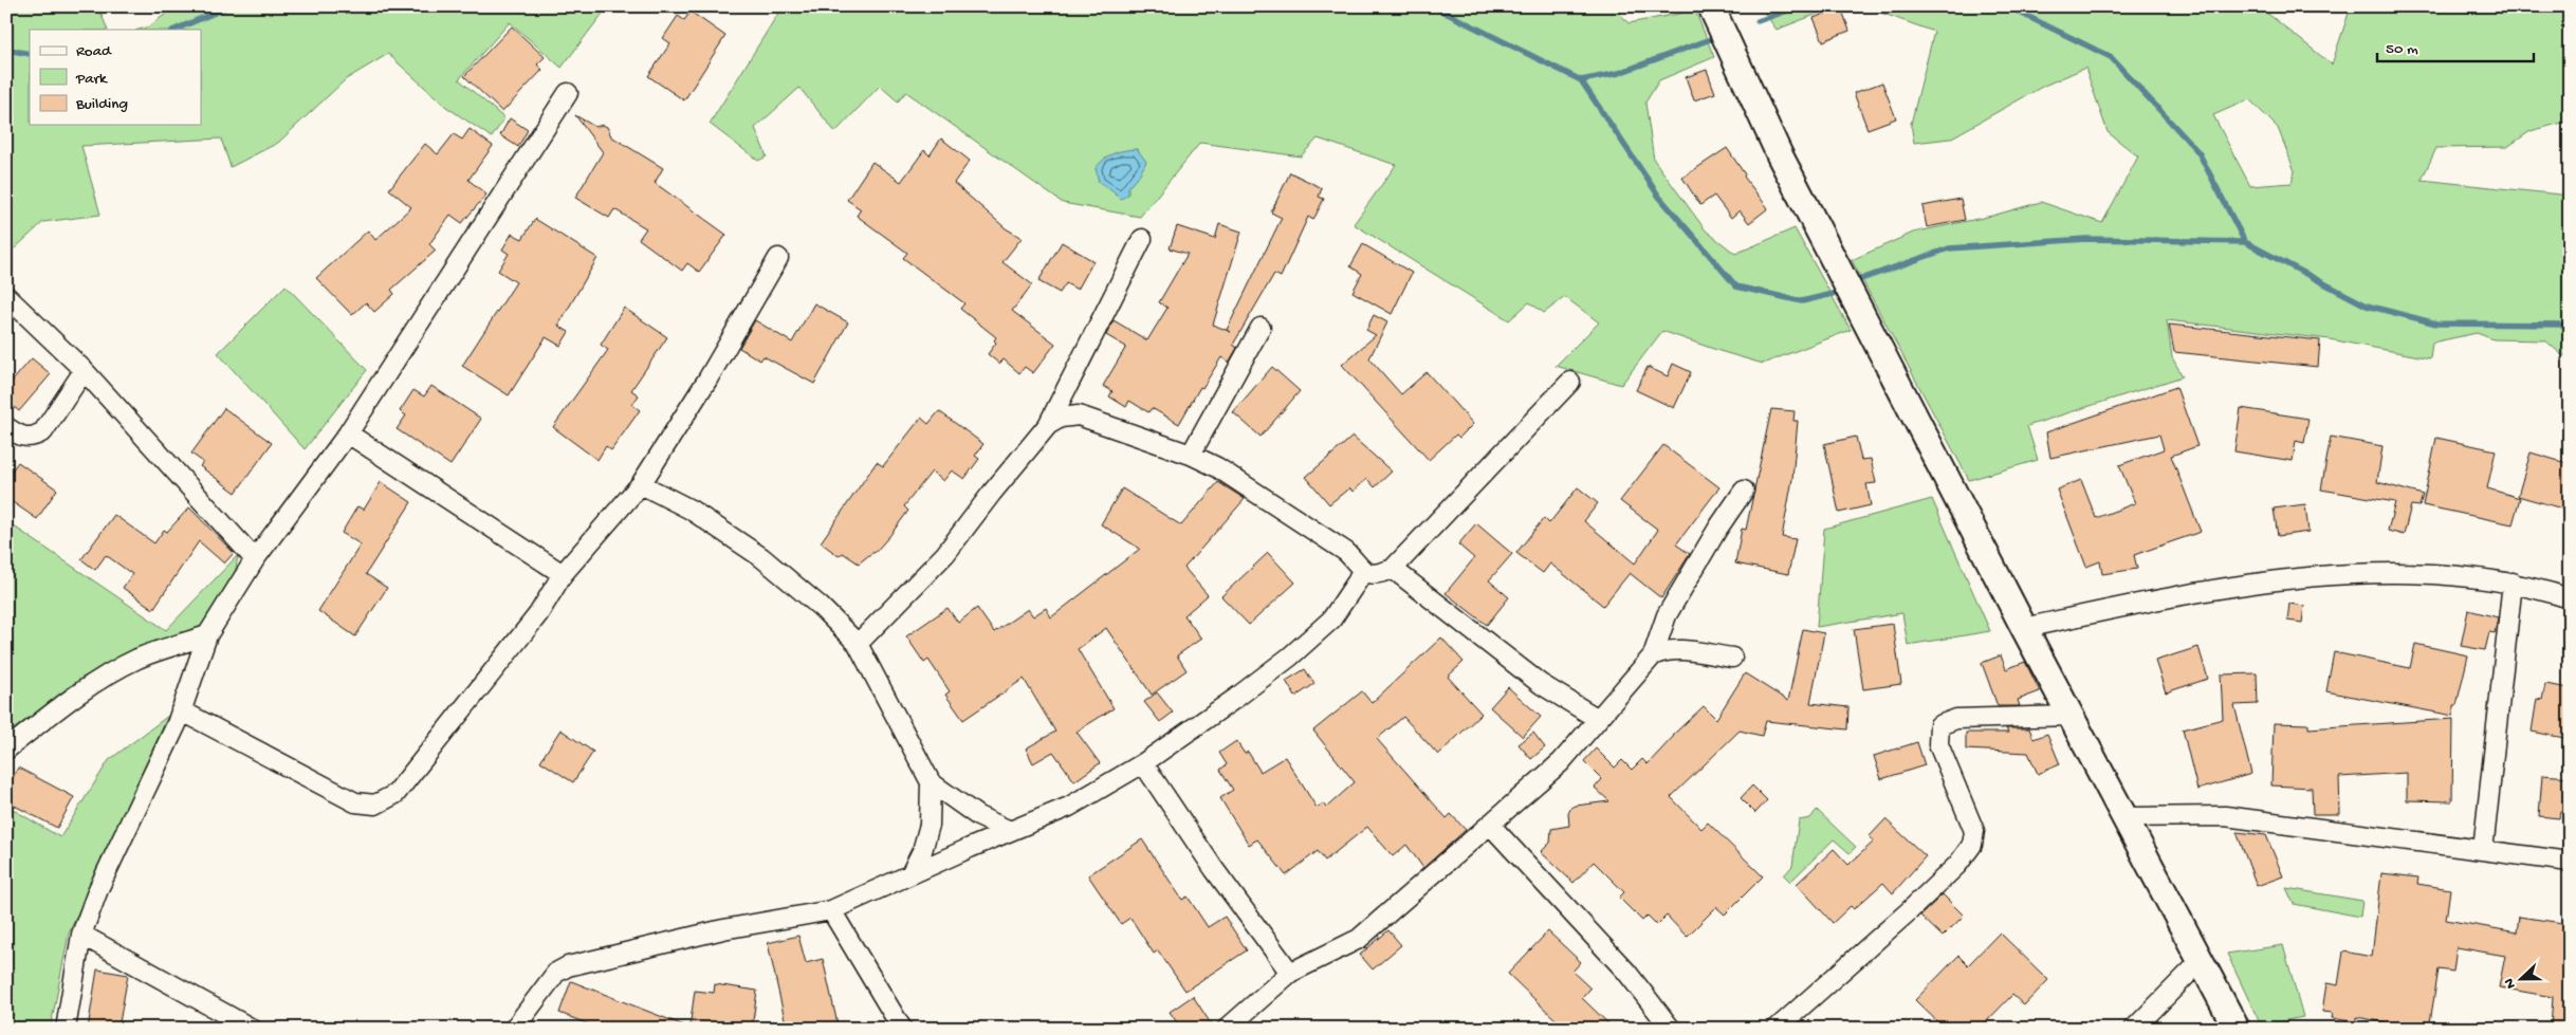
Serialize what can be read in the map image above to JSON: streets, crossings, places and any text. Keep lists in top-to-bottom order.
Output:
{
  "legend": ["Road", "Park", "Building"],
  "scale_bar": "50 m",
  "north": "left"
}
